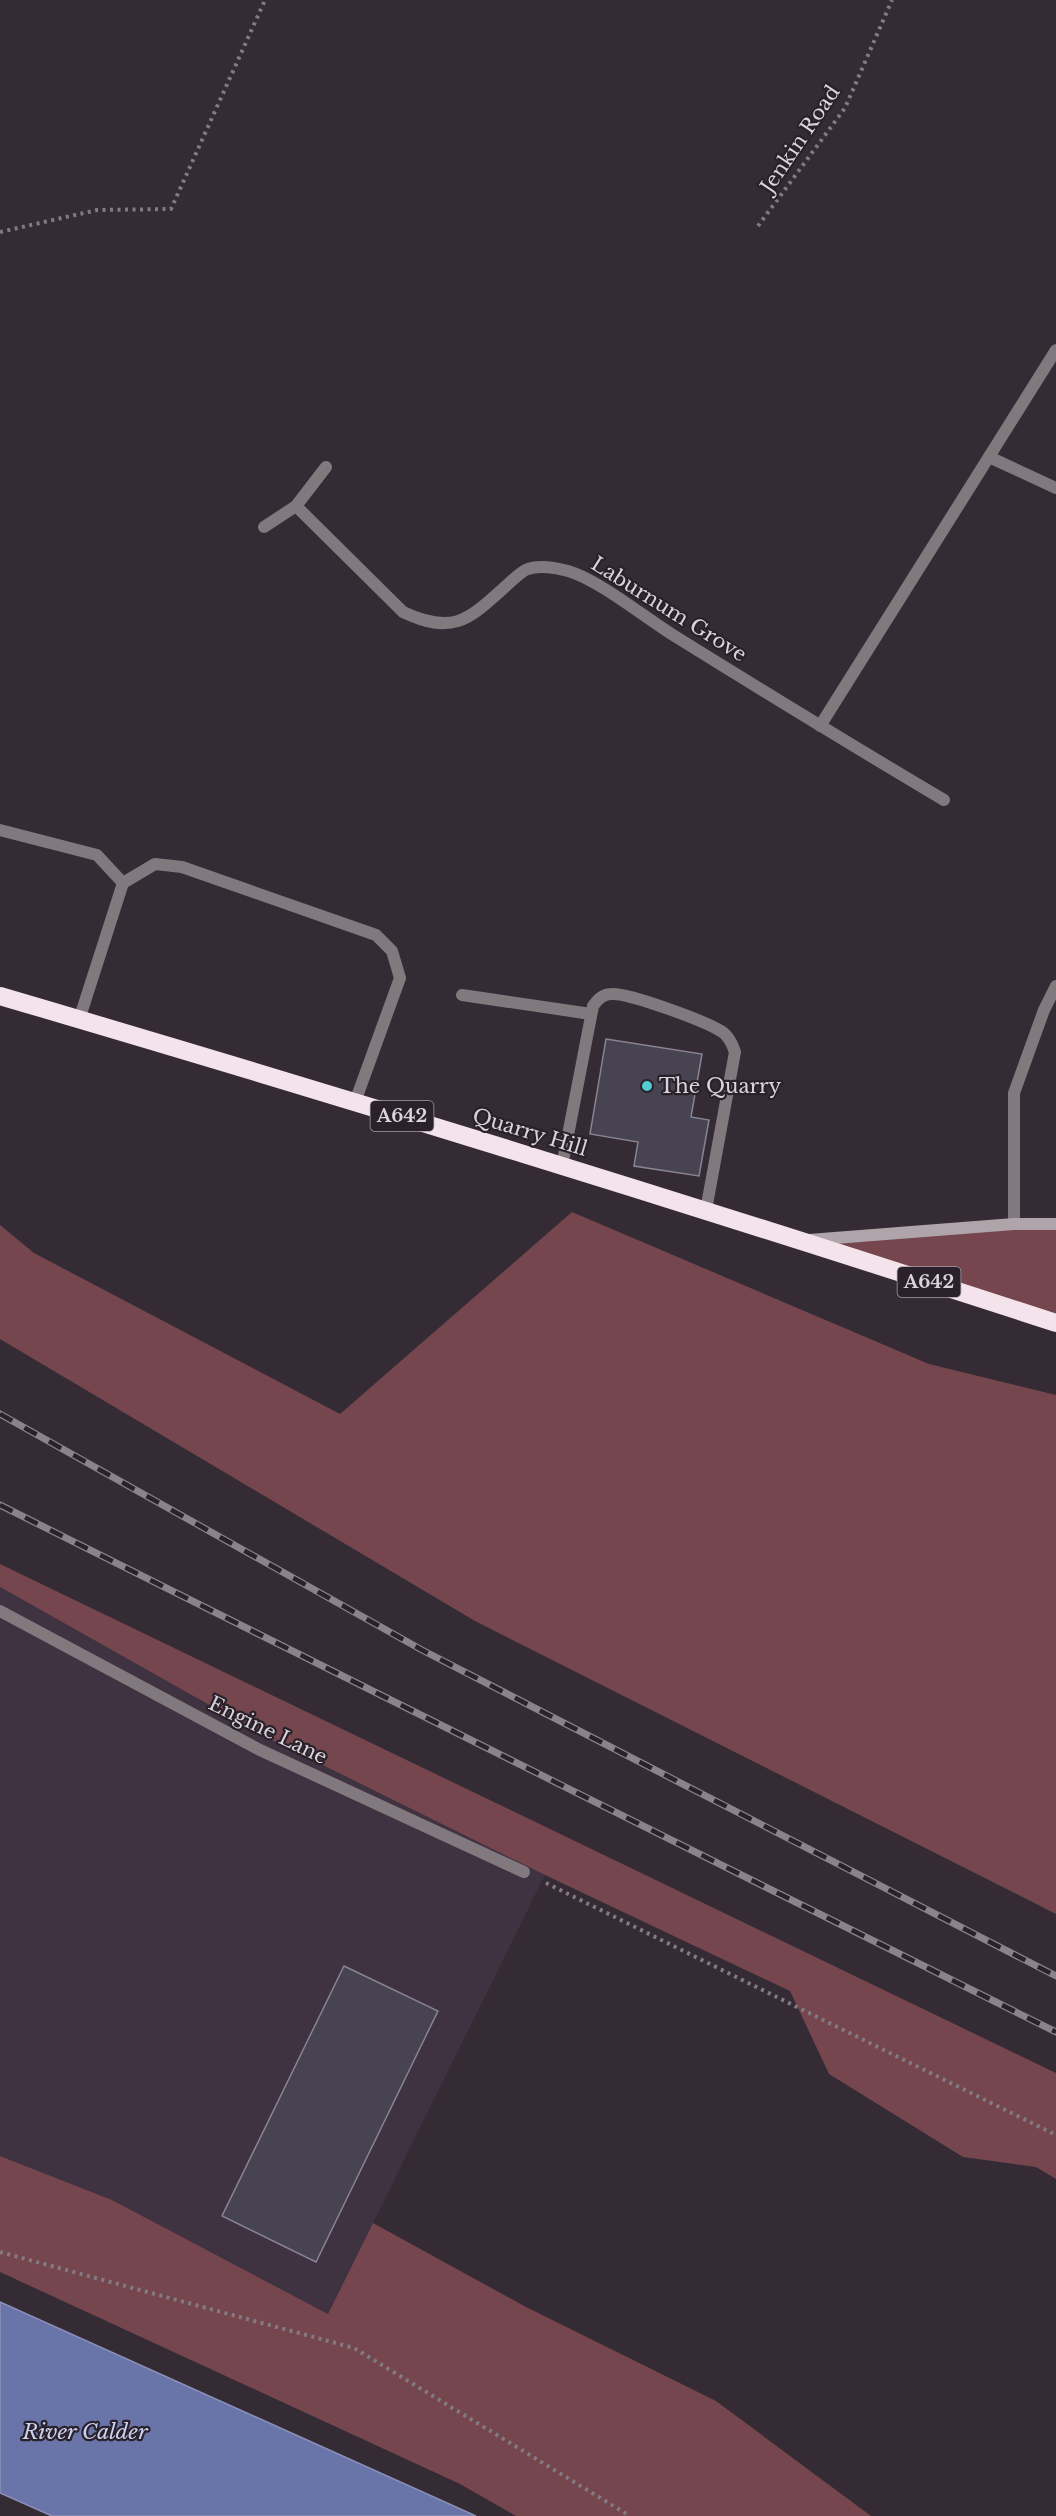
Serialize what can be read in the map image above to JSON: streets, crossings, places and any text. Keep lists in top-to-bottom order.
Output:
{
  "streets": {
    "highway": ["A642", "Quarry Hill"],
    "street": ["Laburnum Grove", "Engine Lane"],
    "path": ["Jenkin Road"]
  },
  "crossings": [
    ["A642", "Quarry Hill"]
  ],
  "water": ["River Calder"],
  "places": ["The Quarry"]
}
